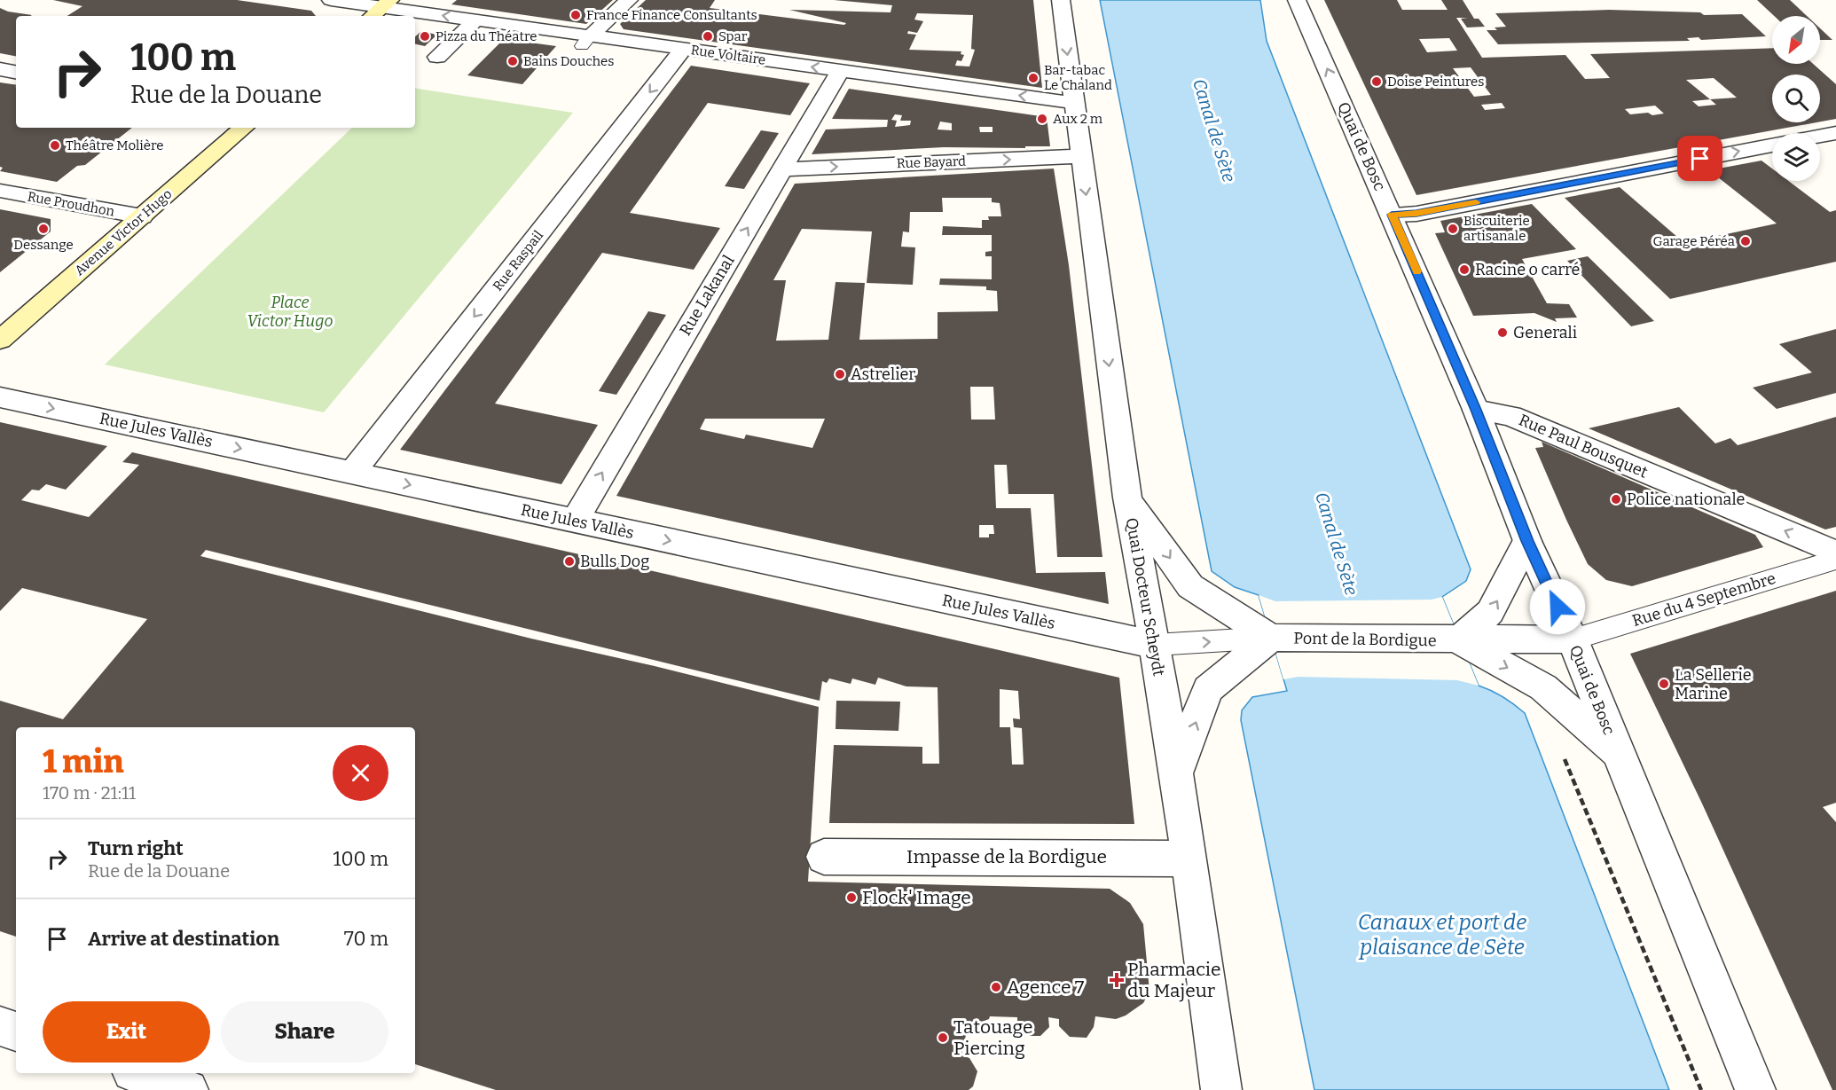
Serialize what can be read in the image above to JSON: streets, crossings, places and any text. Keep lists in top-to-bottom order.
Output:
{
  "streets": {
    "main road": ["Avenue Victor Hugo"],
    "street": [
      "Rue Voltaire",
      "Quai de Bosc",
      "Rue Bayard",
      "Rue Proudhon",
      "Rue Raspail",
      "Rue Lakanal",
      "Rue Jules Vallès",
      "Rue Paul Bousquet",
      "Quai Docteur Scheydt",
      "Pont de la Bordigue",
      "Impasse de la Bordigue"
    ],
    "lane": ["Rue du 4 Septembre"]
  },
  "crossings": [
    ["Rue Voltaire", "Rue Raspail"],
    ["Rue Voltaire", "Rue Lakanal"],
    ["Rue Voltaire", "Quai Docteur Scheydt"],
    ["Quai de Bosc", "Rue Paul Bousquet"],
    ["Quai de Bosc", "Rue du 4 Septembre"],
    ["Quai de Bosc", "Pont de la Bordigue"],
    ["Rue Bayard", "Rue Lakanal"],
    ["Rue Bayard", "Quai Docteur Scheydt"],
    ["Rue Proudhon", "Avenue Victor Hugo"],
    ["Rue Raspail", "Rue Jules Vallès"],
    ["Rue Lakanal", "Rue Jules Vallès"],
    ["Rue Jules Vallès", "Quai Docteur Scheydt"],
    ["Quai Docteur Scheydt", "Impasse de la Bordigue"],
    ["Rue du 4 Septembre", "Pont de la Bordigue"]
  ],
  "one_way": [
    "Rue Voltaire",
    "Rue Bayard",
    "Rue Raspail",
    "Rue Lakanal",
    "Rue Jules Vallès",
    "Quai Docteur Scheydt"
  ],
  "water": ["Canal de Sète", "Canaux et port de plaisance de Sète"],
  "parks": ["Place Victor Hugo"],
  "places": {
    "other": [
      "France Finance Consultants",
      "Pizza du Théatre",
      "Spar",
      "Bains Douches",
      "Bar-tabac Le Chaland",
      "Doise Peintures",
      "Aux 2 m",
      "Théâtre Molière",
      "Dessange",
      "Biscuiterie artisanale",
      "Garage Péréa",
      "Racine o carré",
      "Generali",
      "Astrelier",
      "Police nationale",
      "Bulls Dog",
      "La Sellerie Marine",
      "Flock' Image",
      "Agence 7",
      "Tatouage Piercing"
    ],
    "health": ["Pharmacie du Majeur"]
  },
  "north": "bottom left",
  "page": {
    "turn": ["100 m", "Rue de la Douane"],
    "heading": ["1 min", "170 m · 21:11"],
    "list": [
      {
        "name": "Turn right",
        "note": "Rue de la Douane",
        "value": "100 m"
      },
      {
        "name": "Arrive at destination",
        "value": "70 m"
      }
    ],
    "buttons": ["Exit", "Share"]
  }
}
